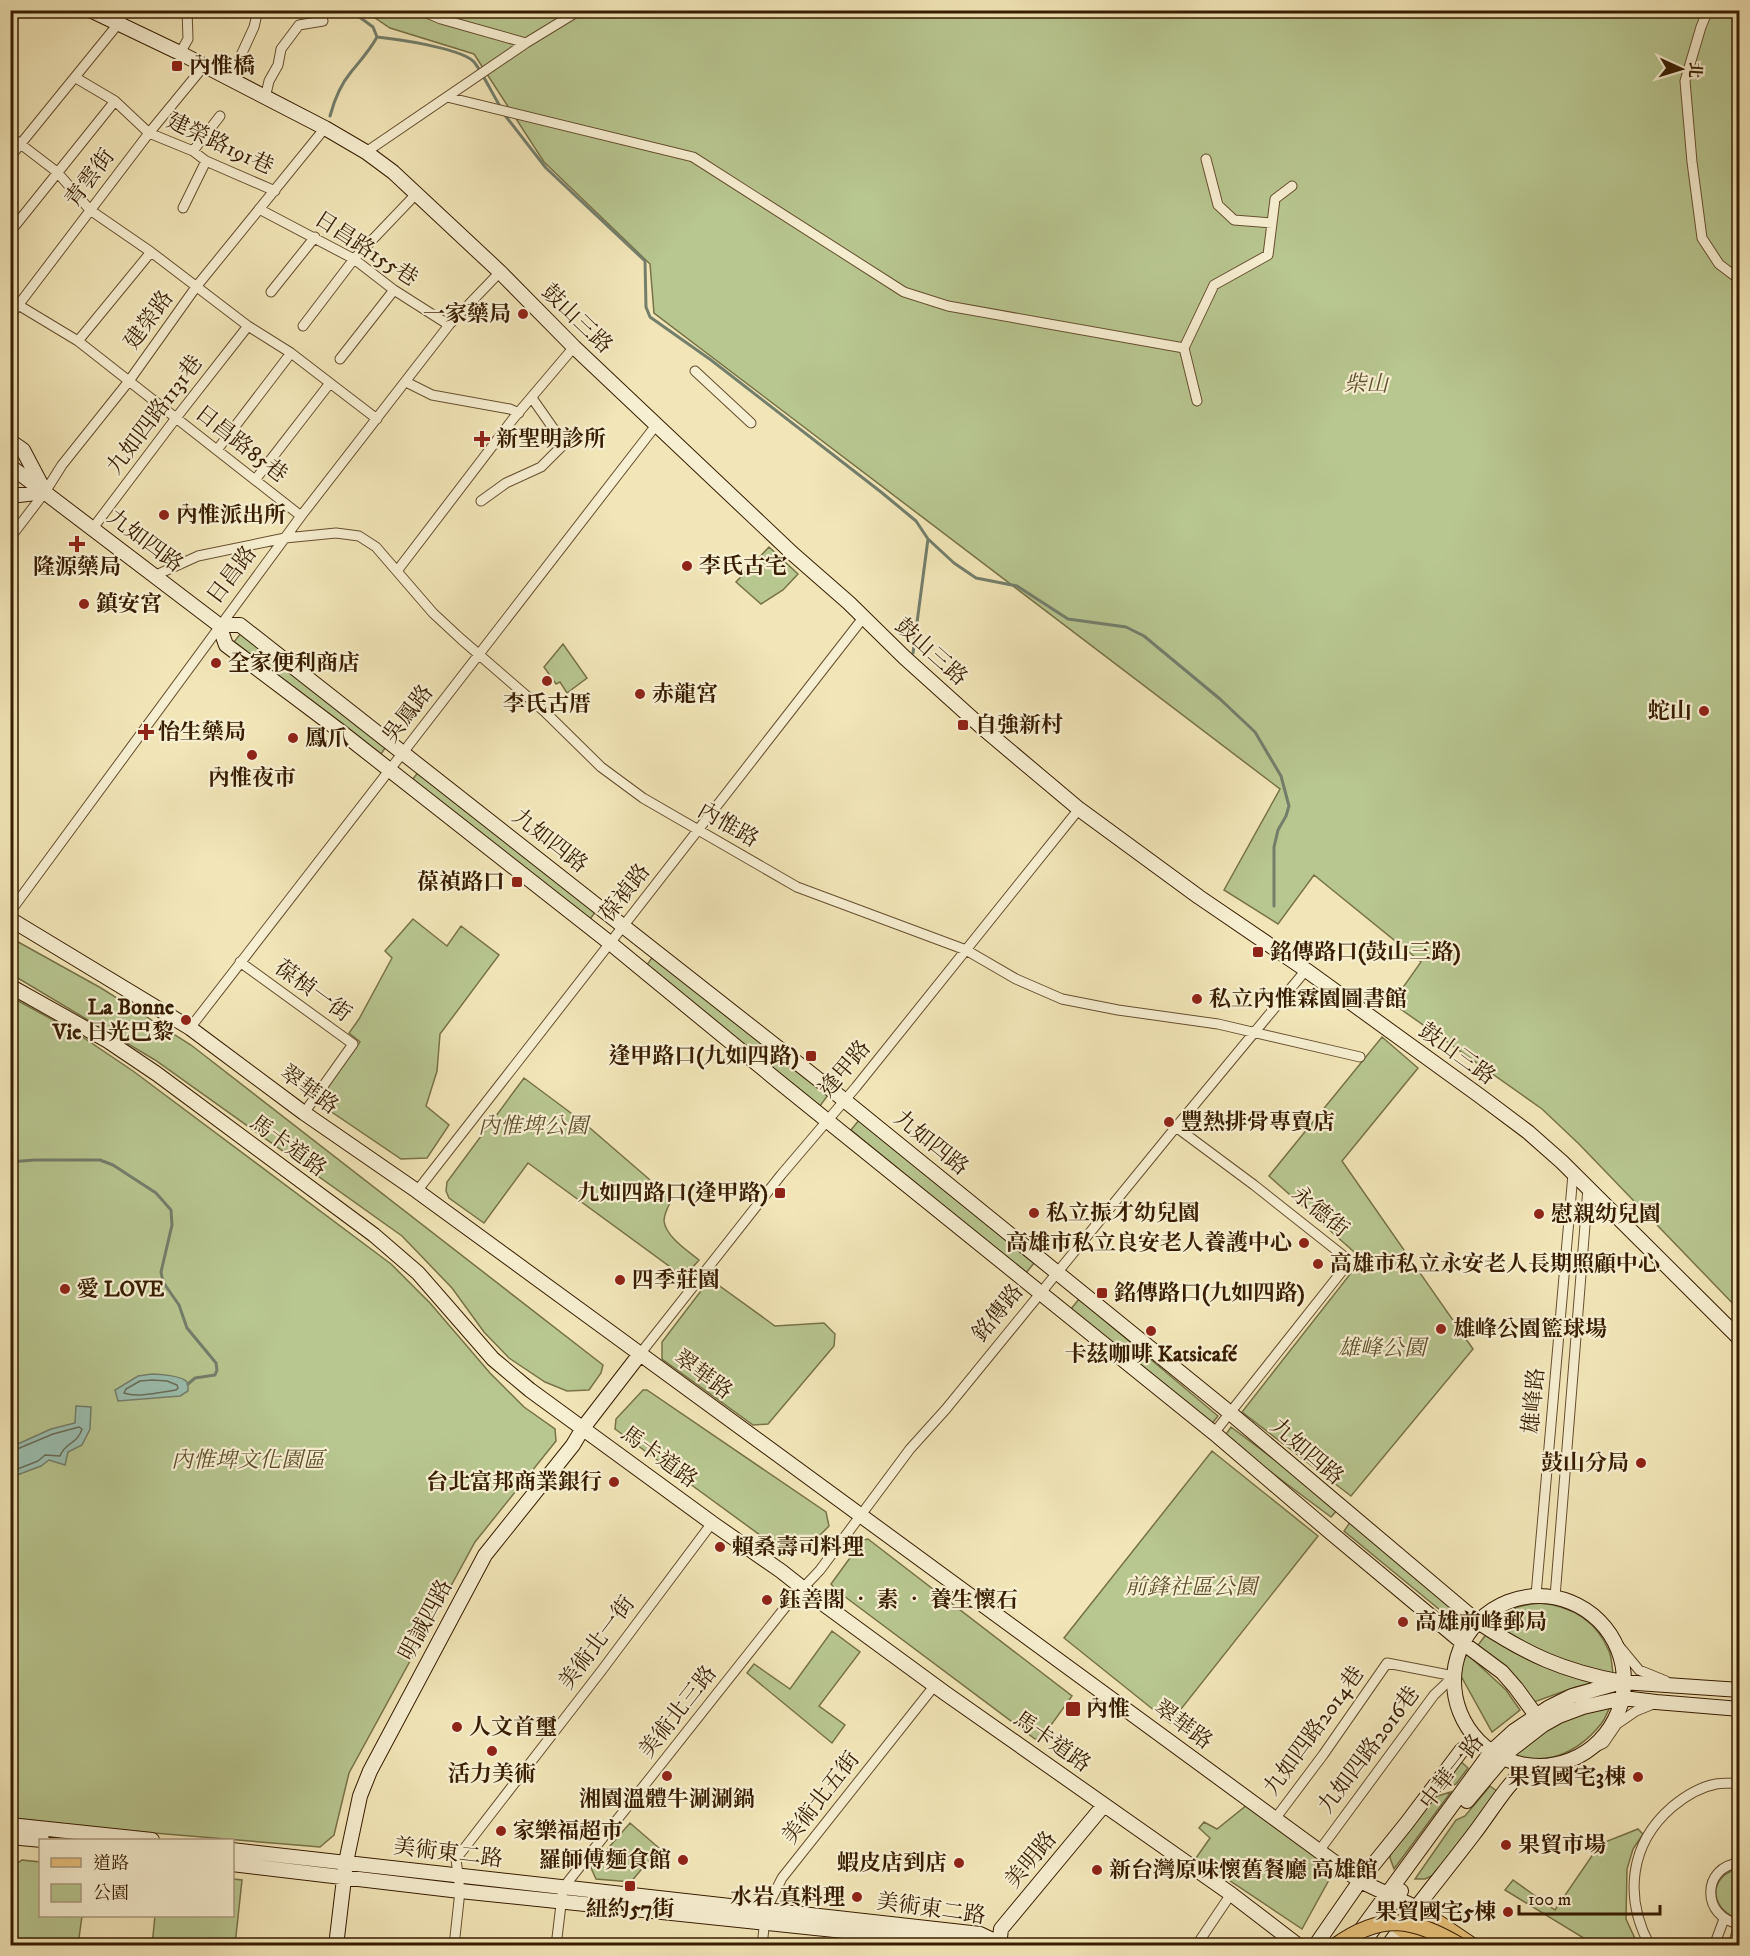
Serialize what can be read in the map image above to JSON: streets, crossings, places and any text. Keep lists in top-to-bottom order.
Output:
{
  "streets": {
    "street": [
      "建榮路191巷",
      "青雲街",
      "日昌路155巷",
      "鼓山三路",
      "建榮路",
      "九如四路1131巷",
      "日昌路85巷",
      "九如四路",
      "日昌路",
      "吳鳳路",
      "內惟路",
      "葆禎路",
      "葆楨一街",
      "逢甲路",
      "翠華路",
      "馬卡道路",
      "永德街",
      "銘傳路",
      "雄峰路",
      "明誠四路",
      "美術北一街",
      "美術北三路",
      "九如四路2014巷",
      "九如四路2016巷",
      "中華一路",
      "美術北五街",
      "美術東二路",
      "美明路"
    ]
  },
  "crossings": [
    ["建榮路191巷", "青雲街"],
    ["建榮路191巷", "建榮路"],
    ["青雲街", "鼓山三路"],
    ["青雲街", "日昌路85巷"],
    ["日昌路155巷", "建榮路"],
    ["日昌路155巷", "日昌路"],
    ["鼓山三路", "建榮路"],
    ["鼓山三路", "日昌路"],
    ["鼓山三路", "吳鳳路"],
    ["鼓山三路", "葆禎路"],
    ["鼓山三路", "逢甲路"],
    ["鼓山三路", "銘傳路"],
    ["鼓山三路", "雄峰路"],
    ["建榮路", "日昌路85巷"],
    ["建榮路", "九如四路"],
    ["九如四路1131巷", "日昌路85巷"],
    ["九如四路1131巷", "九如四路"],
    ["日昌路85巷", "日昌路"],
    ["九如四路", "日昌路"],
    ["九如四路", "吳鳳路"],
    ["九如四路", "內惟路"],
    ["九如四路", "葆禎路"],
    ["九如四路", "逢甲路"],
    ["九如四路", "永德街"],
    ["九如四路", "銘傳路"],
    ["九如四路", "中華一路"],
    ["日昌路", "內惟路"],
    ["吳鳳路", "內惟路"],
    ["吳鳳路", "葆楨一街"],
    ["吳鳳路", "翠華路"],
    ["內惟路", "葆禎路"],
    ["內惟路", "逢甲路"],
    ["內惟路", "銘傳路"],
    ["葆禎路", "翠華路"],
    ["葆楨一街", "翠華路"],
    ["逢甲路", "翠華路"],
    ["逢甲路", "明誠四路"],
    ["翠華路", "銘傳路"],
    ["翠華路", "明誠四路"],
    ["翠華路", "美術北三路"],
    ["翠華路", "九如四路2014巷"],
    ["翠華路", "九如四路2016巷"],
    ["翠華路", "中華一路"],
    ["馬卡道路", "明誠四路"],
    ["馬卡道路", "美術北一街"],
    ["馬卡道路", "美術北三路"],
    ["馬卡道路", "美術北五街"],
    ["馬卡道路", "美明路"],
    ["永德街", "銘傳路"],
    ["銘傳路", "美術北三路"],
    ["明誠四路", "美術東二路"],
    ["美術北一街", "美術東二路"],
    ["美術北三路", "美術東二路"],
    ["九如四路2014巷", "九如四路2016巷"],
    ["美術北五街", "美術東二路"],
    ["美術東二路", "美明路"]
  ],
  "parks": [
    "柴山",
    "內惟埤公園",
    "雄峰公園",
    "內惟埤文化園區",
    "前鋒社區公園"
  ],
  "places": {
    "transit": [
      "內惟橋",
      "自強新村",
      "葆禎路口",
      "銘傳路口(鼓山三路)",
      "逢甲路口(九如四路)",
      "九如四路口(逢甲路)",
      "銘傳路口(九如四路)",
      "內惟",
      "紐約57街"
    ],
    "other": [
      "一家藥局",
      "內惟派出所",
      "李氏古宅",
      "鎮安宮",
      "全家便利商店",
      "李氏古厝",
      "赤龍宮",
      "蛇山",
      "鳳爪",
      "內惟夜市",
      "私立內惟霖園圖書館",
      "La Bonne Vie 日光巴黎",
      "豐熱排骨專賣店",
      "私立振才幼兒園",
      "慰親幼兒園",
      "高雄市私立良安老人養護中心",
      "高雄市私立永安老人長期照顧中心",
      "四季莊園",
      "愛 LOVE",
      "雄峰公園籃球場",
      "卡茲咖啡 Katsicafé",
      "鼓山分局",
      "台北富邦商業銀行",
      "賴桑壽司料理",
      "鈺善閣 ‧ 素 ‧ 養生懷石",
      "高雄前峰郵局",
      "人文首璽",
      "活力美術",
      "湘園溫體牛涮涮鍋",
      "果貿國宅3棟",
      "家樂福超市",
      "果貿市場",
      "羅師傅麵食館",
      "蝦皮店到店",
      "新台灣原味懷舊餐廳 高雄館",
      "水岩 真料理",
      "果貿國宅5棟"
    ],
    "health": ["新聖明診所", "隆源藥局", "怡生藥局"]
  },
  "legend": ["道路", "公園"],
  "scale_bar": "100 m",
  "north": "right"
}
